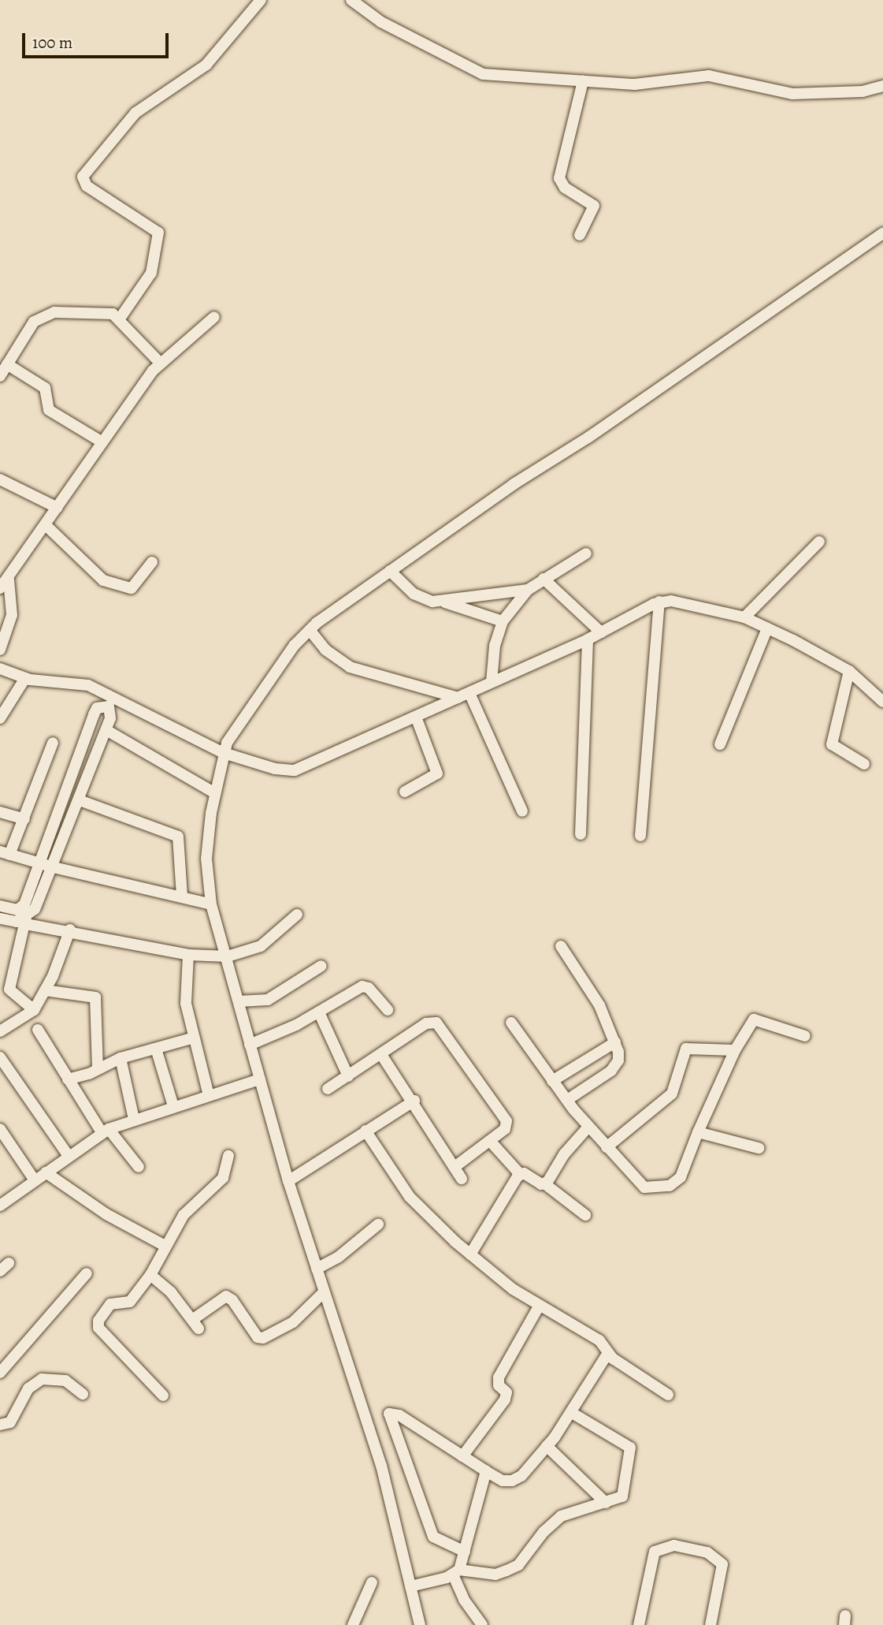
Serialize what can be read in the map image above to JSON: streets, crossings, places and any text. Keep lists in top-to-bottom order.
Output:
{
  "scale_bar": "100 m"
}
